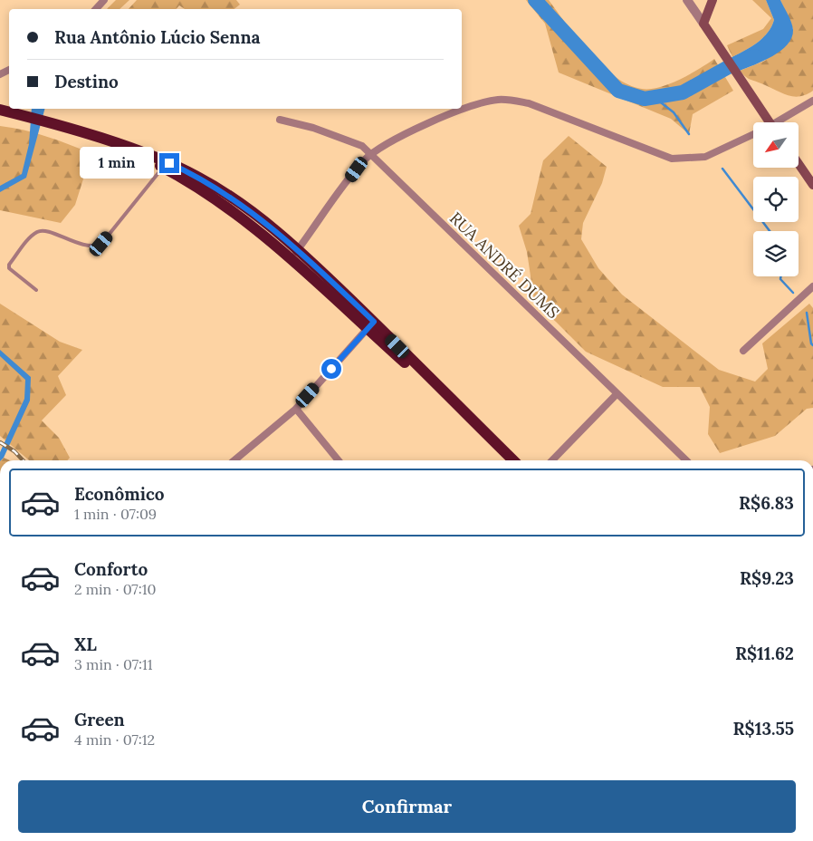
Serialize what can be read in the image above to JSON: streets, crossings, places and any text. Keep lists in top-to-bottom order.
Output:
{
  "streets": {
    "street": ["RUA ANDRÉ DUMS"]
  },
  "north": "bottom left",
  "page": {
    "banner": ["Rua Antônio Lúcio Senna", "Destino"],
    "bubble": "1 min",
    "list": [
      {
        "name": "Econômico",
        "note": "1 min · 07:09",
        "value": "R$6.83"
      },
      {
        "name": "Conforto",
        "note": "2 min · 07:10",
        "value": "R$9.23"
      },
      {
        "name": "XL",
        "note": "3 min · 07:11",
        "value": "R$11.62"
      },
      {
        "name": "Green",
        "note": "4 min · 07:12",
        "value": "R$13.55"
      }
    ],
    "buttons": "Confirmar"
  }
}
